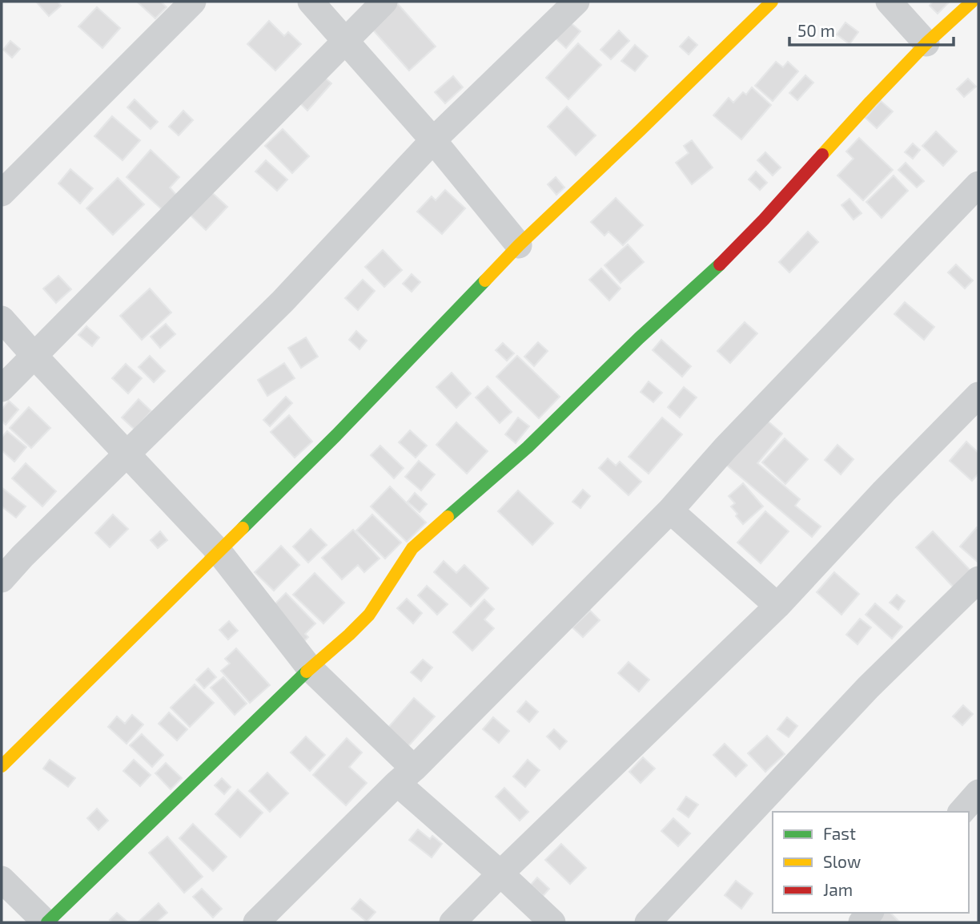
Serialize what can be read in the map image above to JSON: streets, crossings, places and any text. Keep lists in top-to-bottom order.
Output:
{
  "legend": ["Fast", "Slow", "Jam"],
  "scale_bar": "50 m"
}
